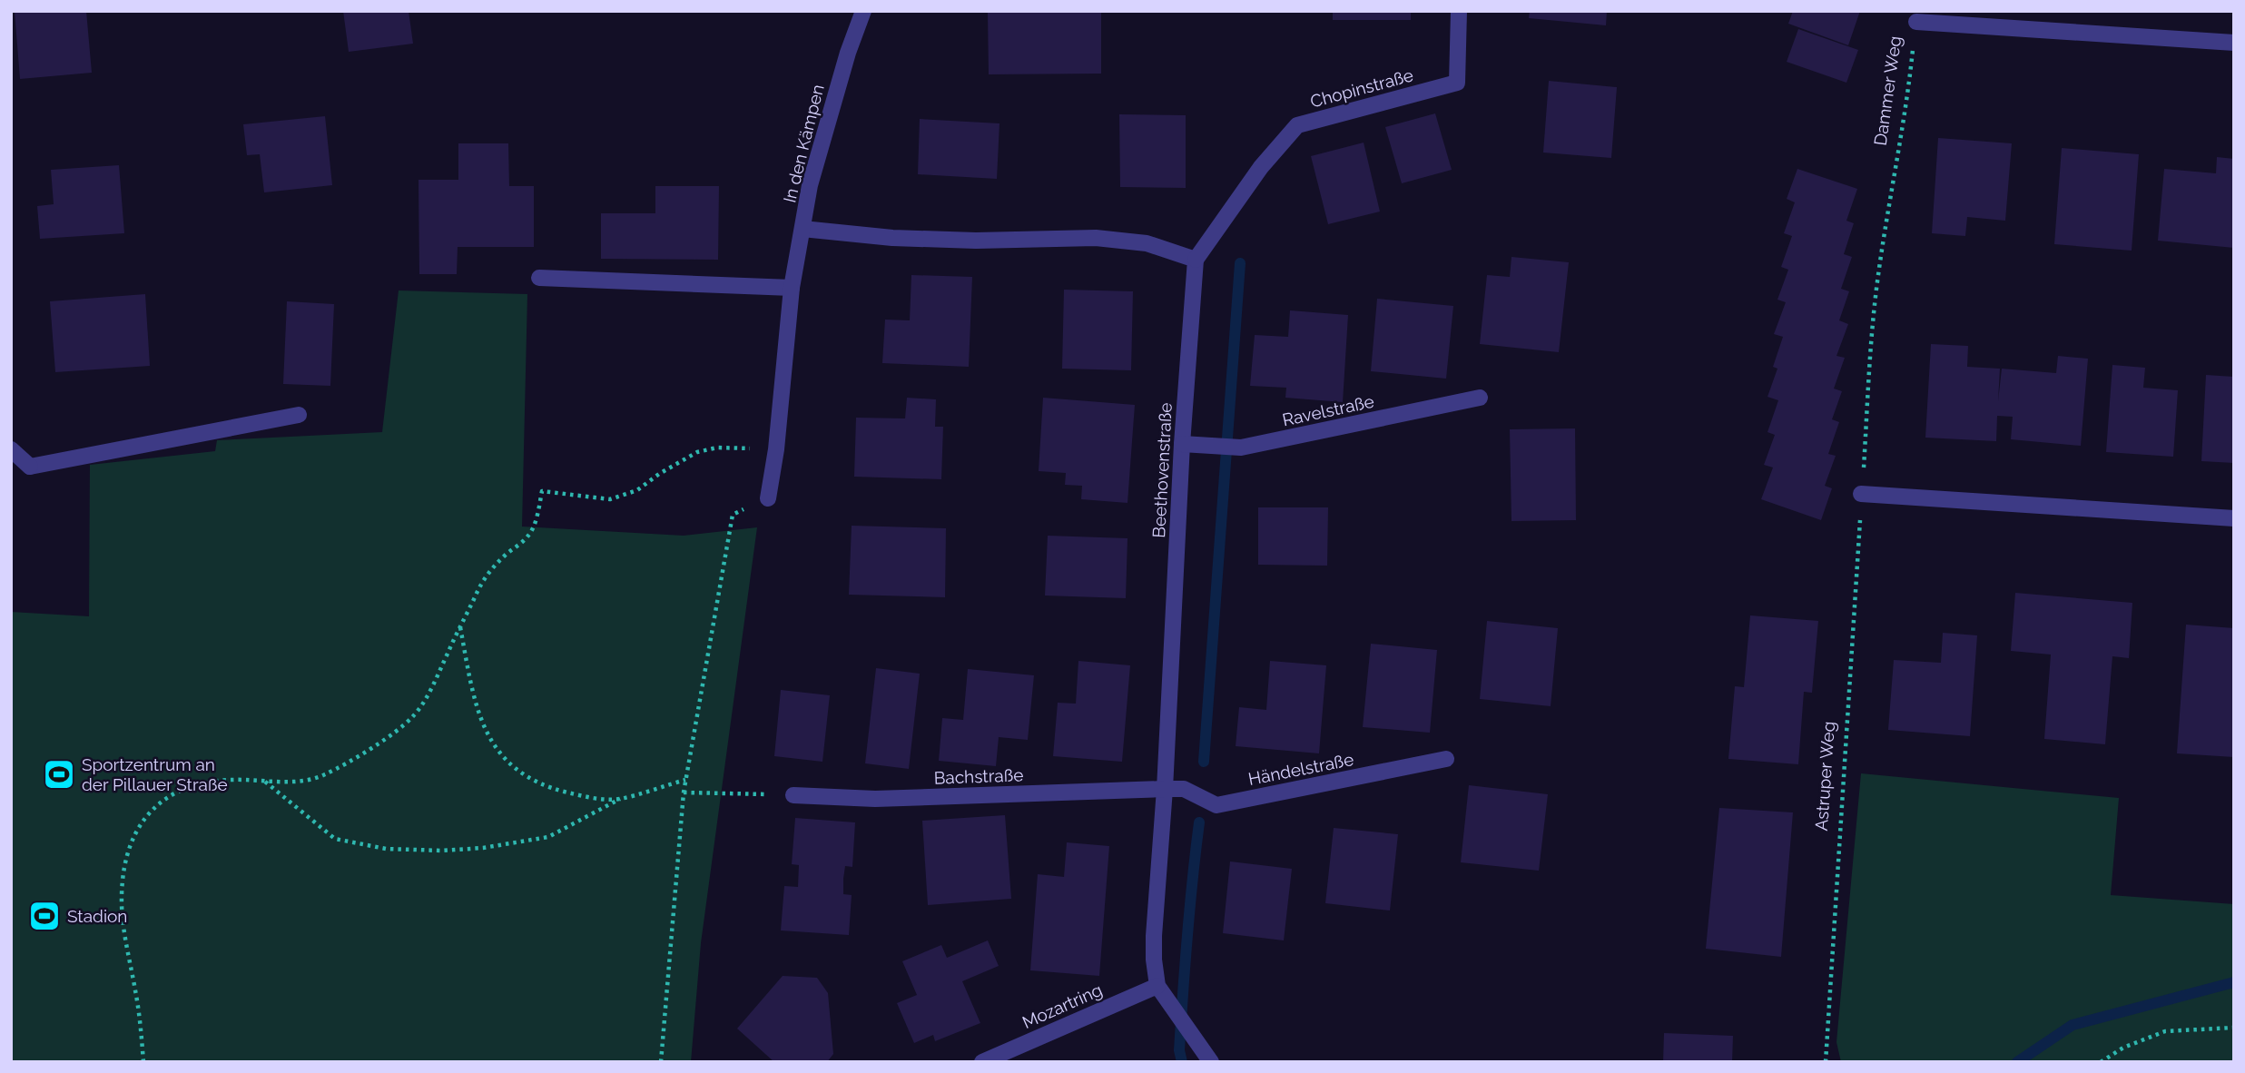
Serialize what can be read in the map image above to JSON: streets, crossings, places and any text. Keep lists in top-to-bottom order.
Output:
{
  "streets": {
    "street": [
      "Chopinstraße",
      "Dammer Weg",
      "In den Kämpen",
      "Ravelstraße",
      "Beethovenstraße",
      "Händelstraße",
      "Bachstraße",
      "Mozartring"
    ],
    "path": ["Astruper Weg"]
  },
  "crossings": [
    ["Chopinstraße", "Beethovenstraße"],
    ["Dammer Weg", "Astruper Weg"],
    ["Ravelstraße", "Beethovenstraße"],
    ["Beethovenstraße", "Händelstraße"],
    ["Beethovenstraße", "Bachstraße"],
    ["Beethovenstraße", "Mozartring"],
    ["Händelstraße", "Bachstraße"]
  ],
  "places": {
    "sports": ["Sportzentrum an der Pillauer Straße", "Stadion"]
  }
}
